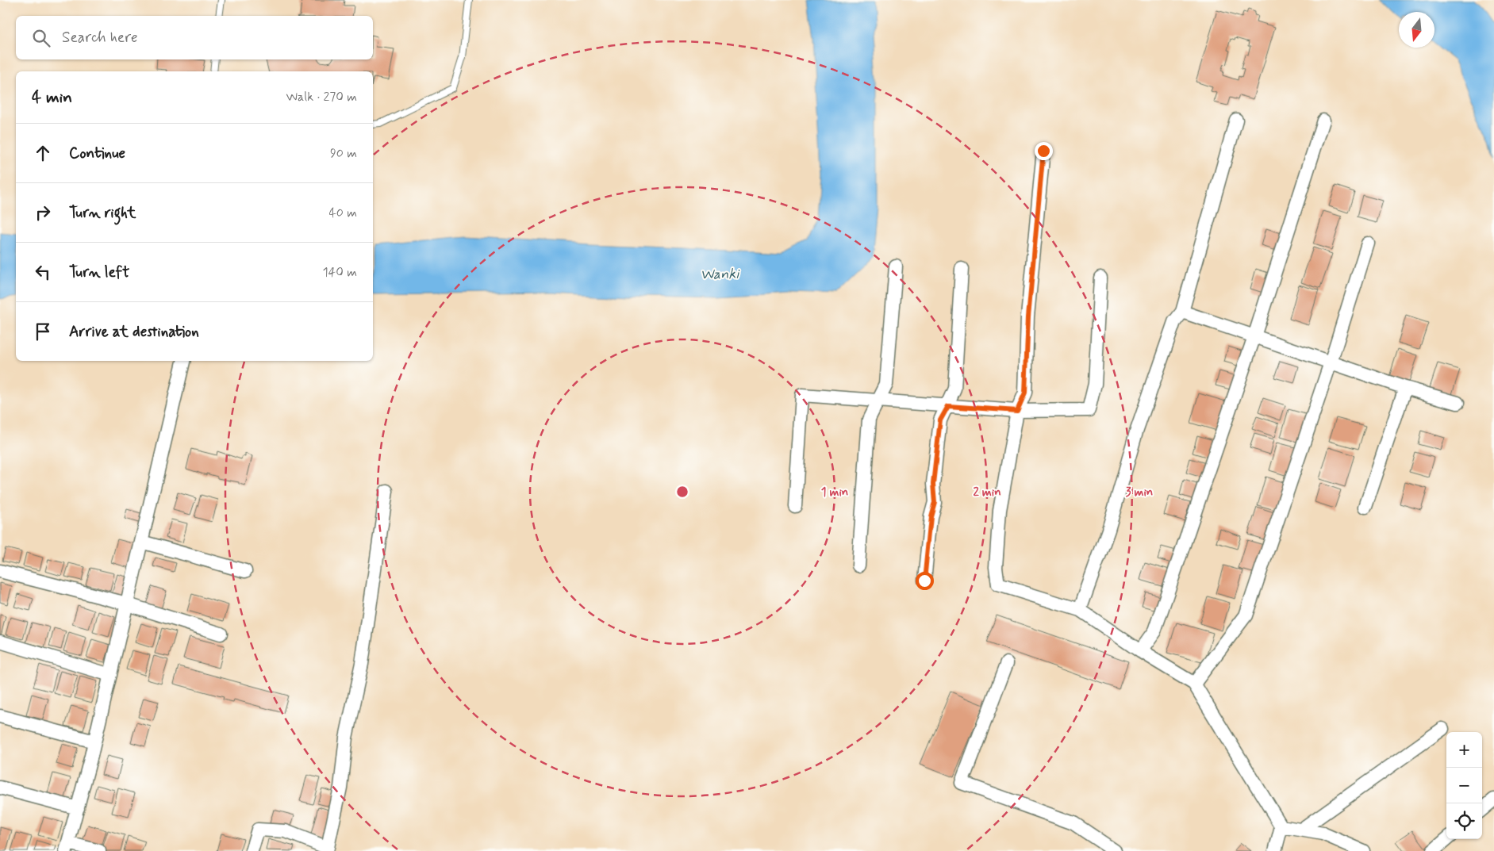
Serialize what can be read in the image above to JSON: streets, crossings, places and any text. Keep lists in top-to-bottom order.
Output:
{
  "water": ["Wanki"],
  "north": "bottom",
  "page": {
    "search": "Search here",
    "heading": ["4 min", "Walk · 270 m"],
    "list": [
      ["Continue", "90 m"],
      ["Turn right", "40 m"],
      ["Turn left", "140 m"],
      "Arrive at destination"
    ],
    "map_buttons": ["+", "−"]
  },
  "rings": ["1 min", "2 min", "3 min"]
}
